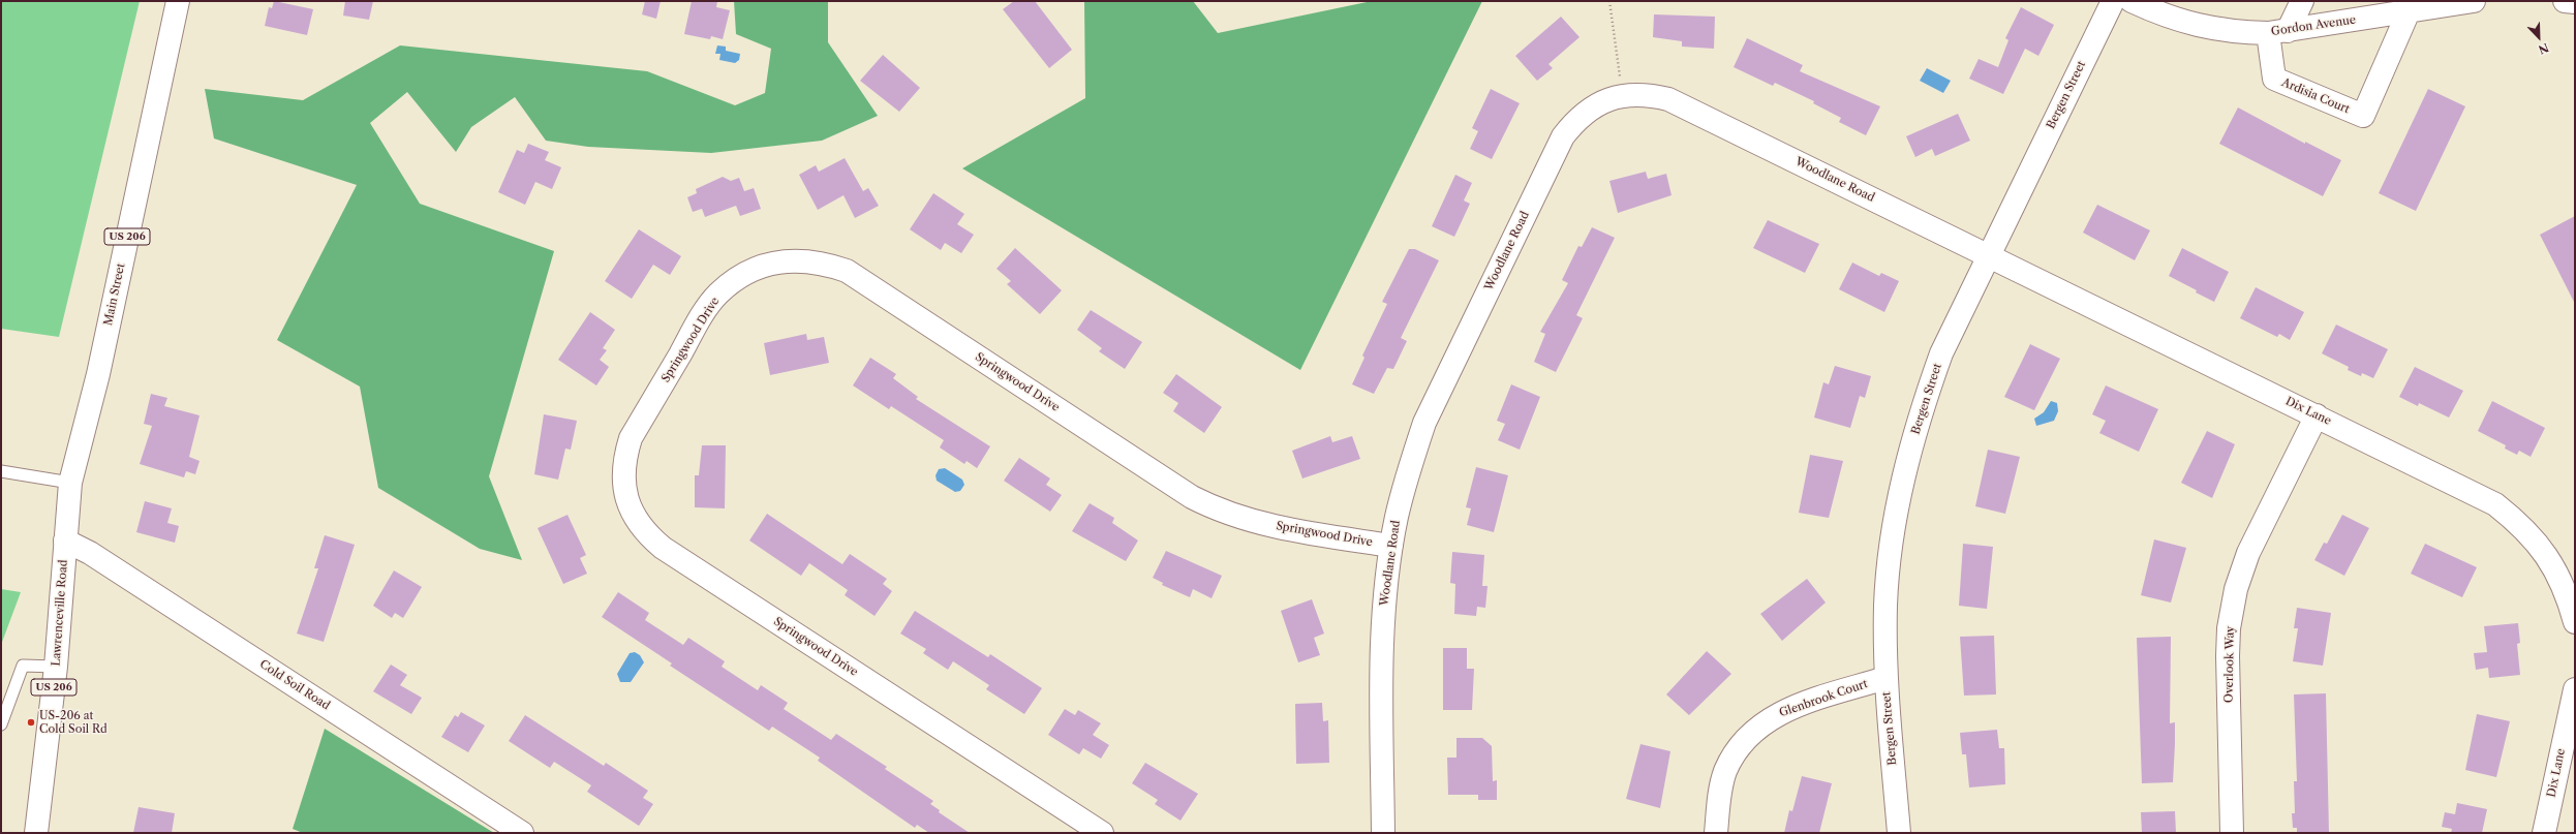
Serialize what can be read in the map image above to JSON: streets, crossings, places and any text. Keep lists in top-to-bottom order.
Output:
{
  "streets": {
    "main road": [
      "Gordon Avenue",
      "Bergen Street",
      "Ardisia Court",
      "Woodlane Road",
      "US 206",
      "Main Street",
      "Springwood Drive",
      "Dix Lane",
      "Lawrenceville Road",
      "Overlook Way",
      "Cold Soil Road",
      "Glenbrook Court"
    ]
  },
  "crossings": [
    ["Gordon Avenue", "Ardisia Court"],
    ["Bergen Street", "Woodlane Road"],
    ["Bergen Street", "Dix Lane"],
    ["Bergen Street", "Glenbrook Court"],
    ["Woodlane Road", "Springwood Drive"],
    ["Woodlane Road", "Dix Lane"],
    ["Main Street", "Lawrenceville Road"],
    ["Main Street", "Cold Soil Road"],
    ["Dix Lane", "Overlook Way"],
    ["Lawrenceville Road", "Cold Soil Road"]
  ],
  "places": ["US-206 at Cold Soil Rd"],
  "north": "bottom right"
}
